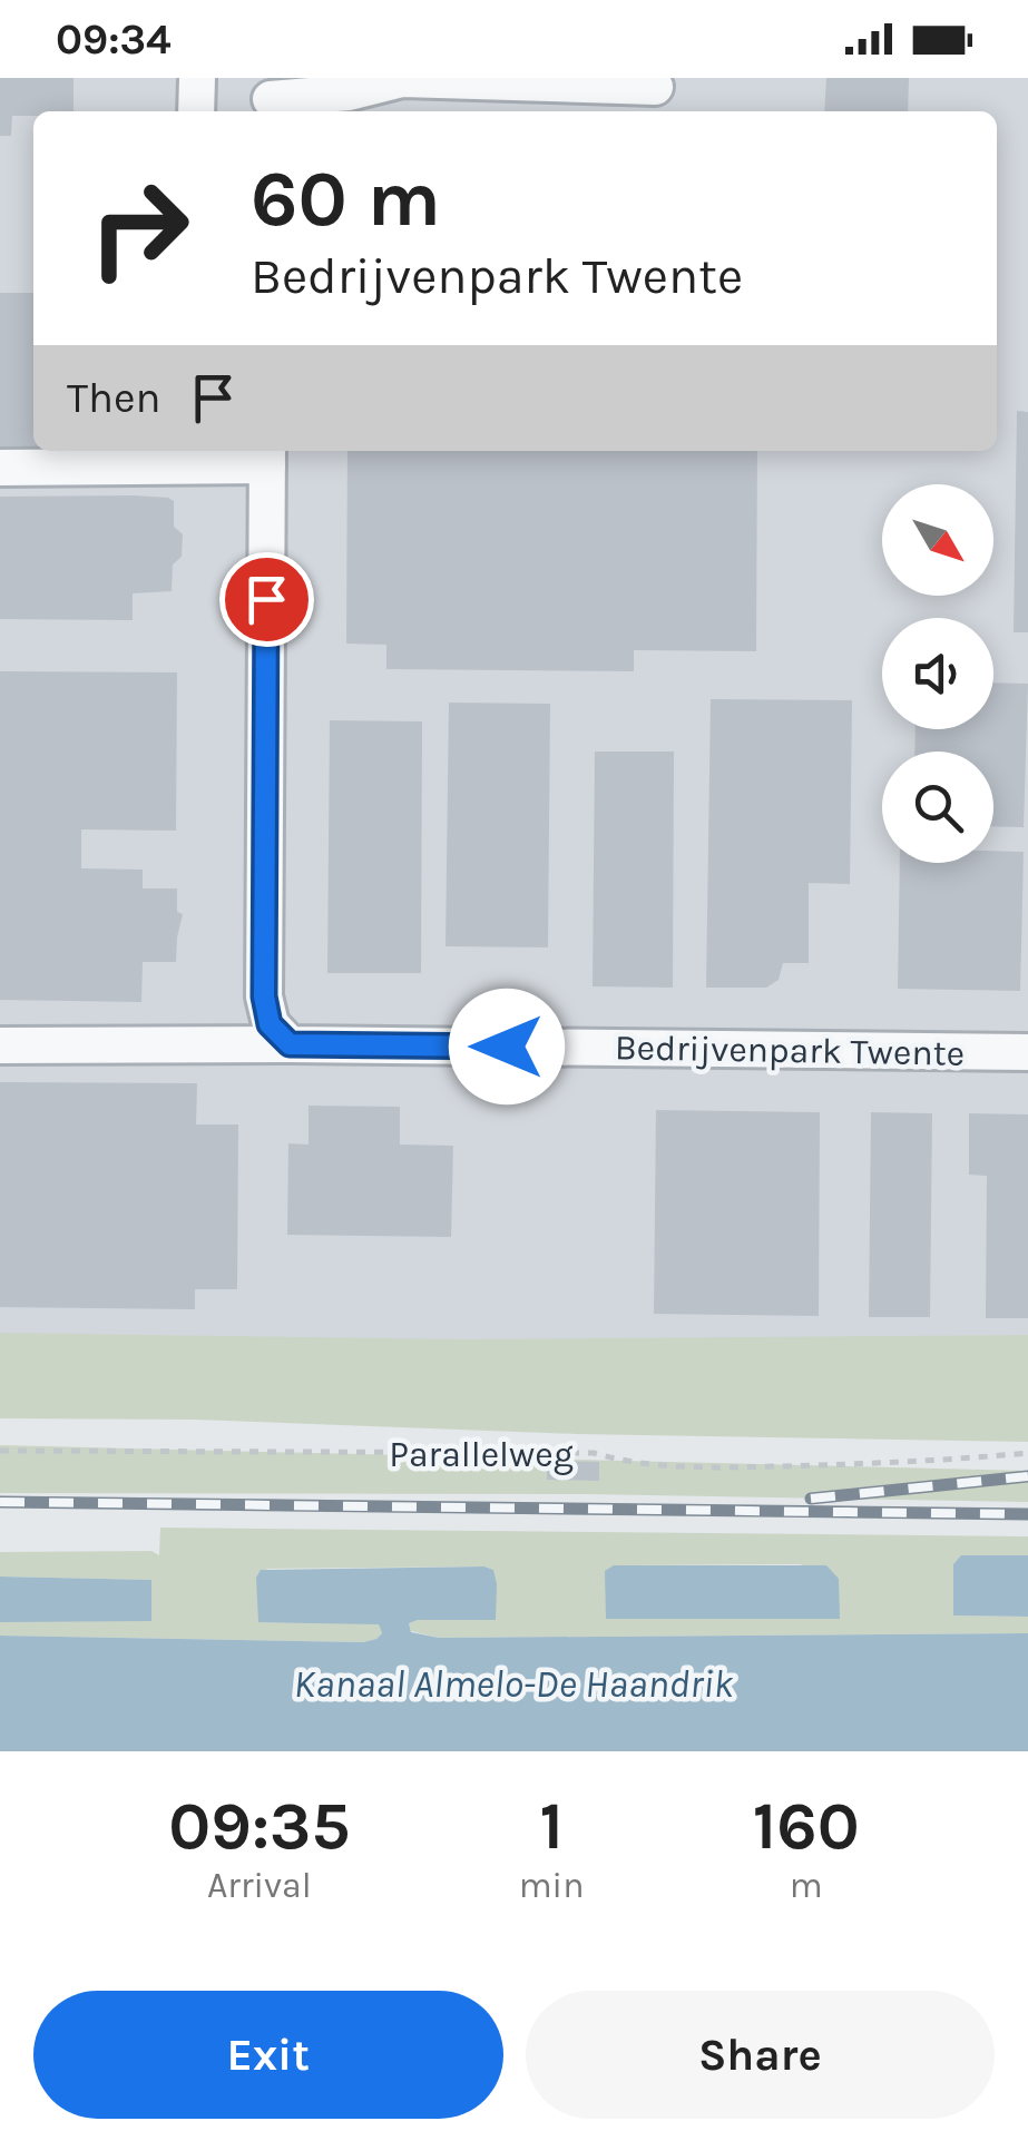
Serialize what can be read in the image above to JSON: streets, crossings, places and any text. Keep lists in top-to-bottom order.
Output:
{
  "streets": {
    "street": ["Bedrijvenpark Twente"],
    "path": ["Parallelweg"]
  },
  "water": ["Kanaal Almelo-De Haandrik"],
  "north": "bottom right",
  "page": {
    "status": "09:34",
    "turn": ["60 m", "Bedrijvenpark Twente"],
    "then": "Then",
    "eta": [
      "09:35",
      "Arrival",
      "1",
      "min",
      "160",
      "m"
    ],
    "buttons": ["Exit", "Share"]
  }
}
